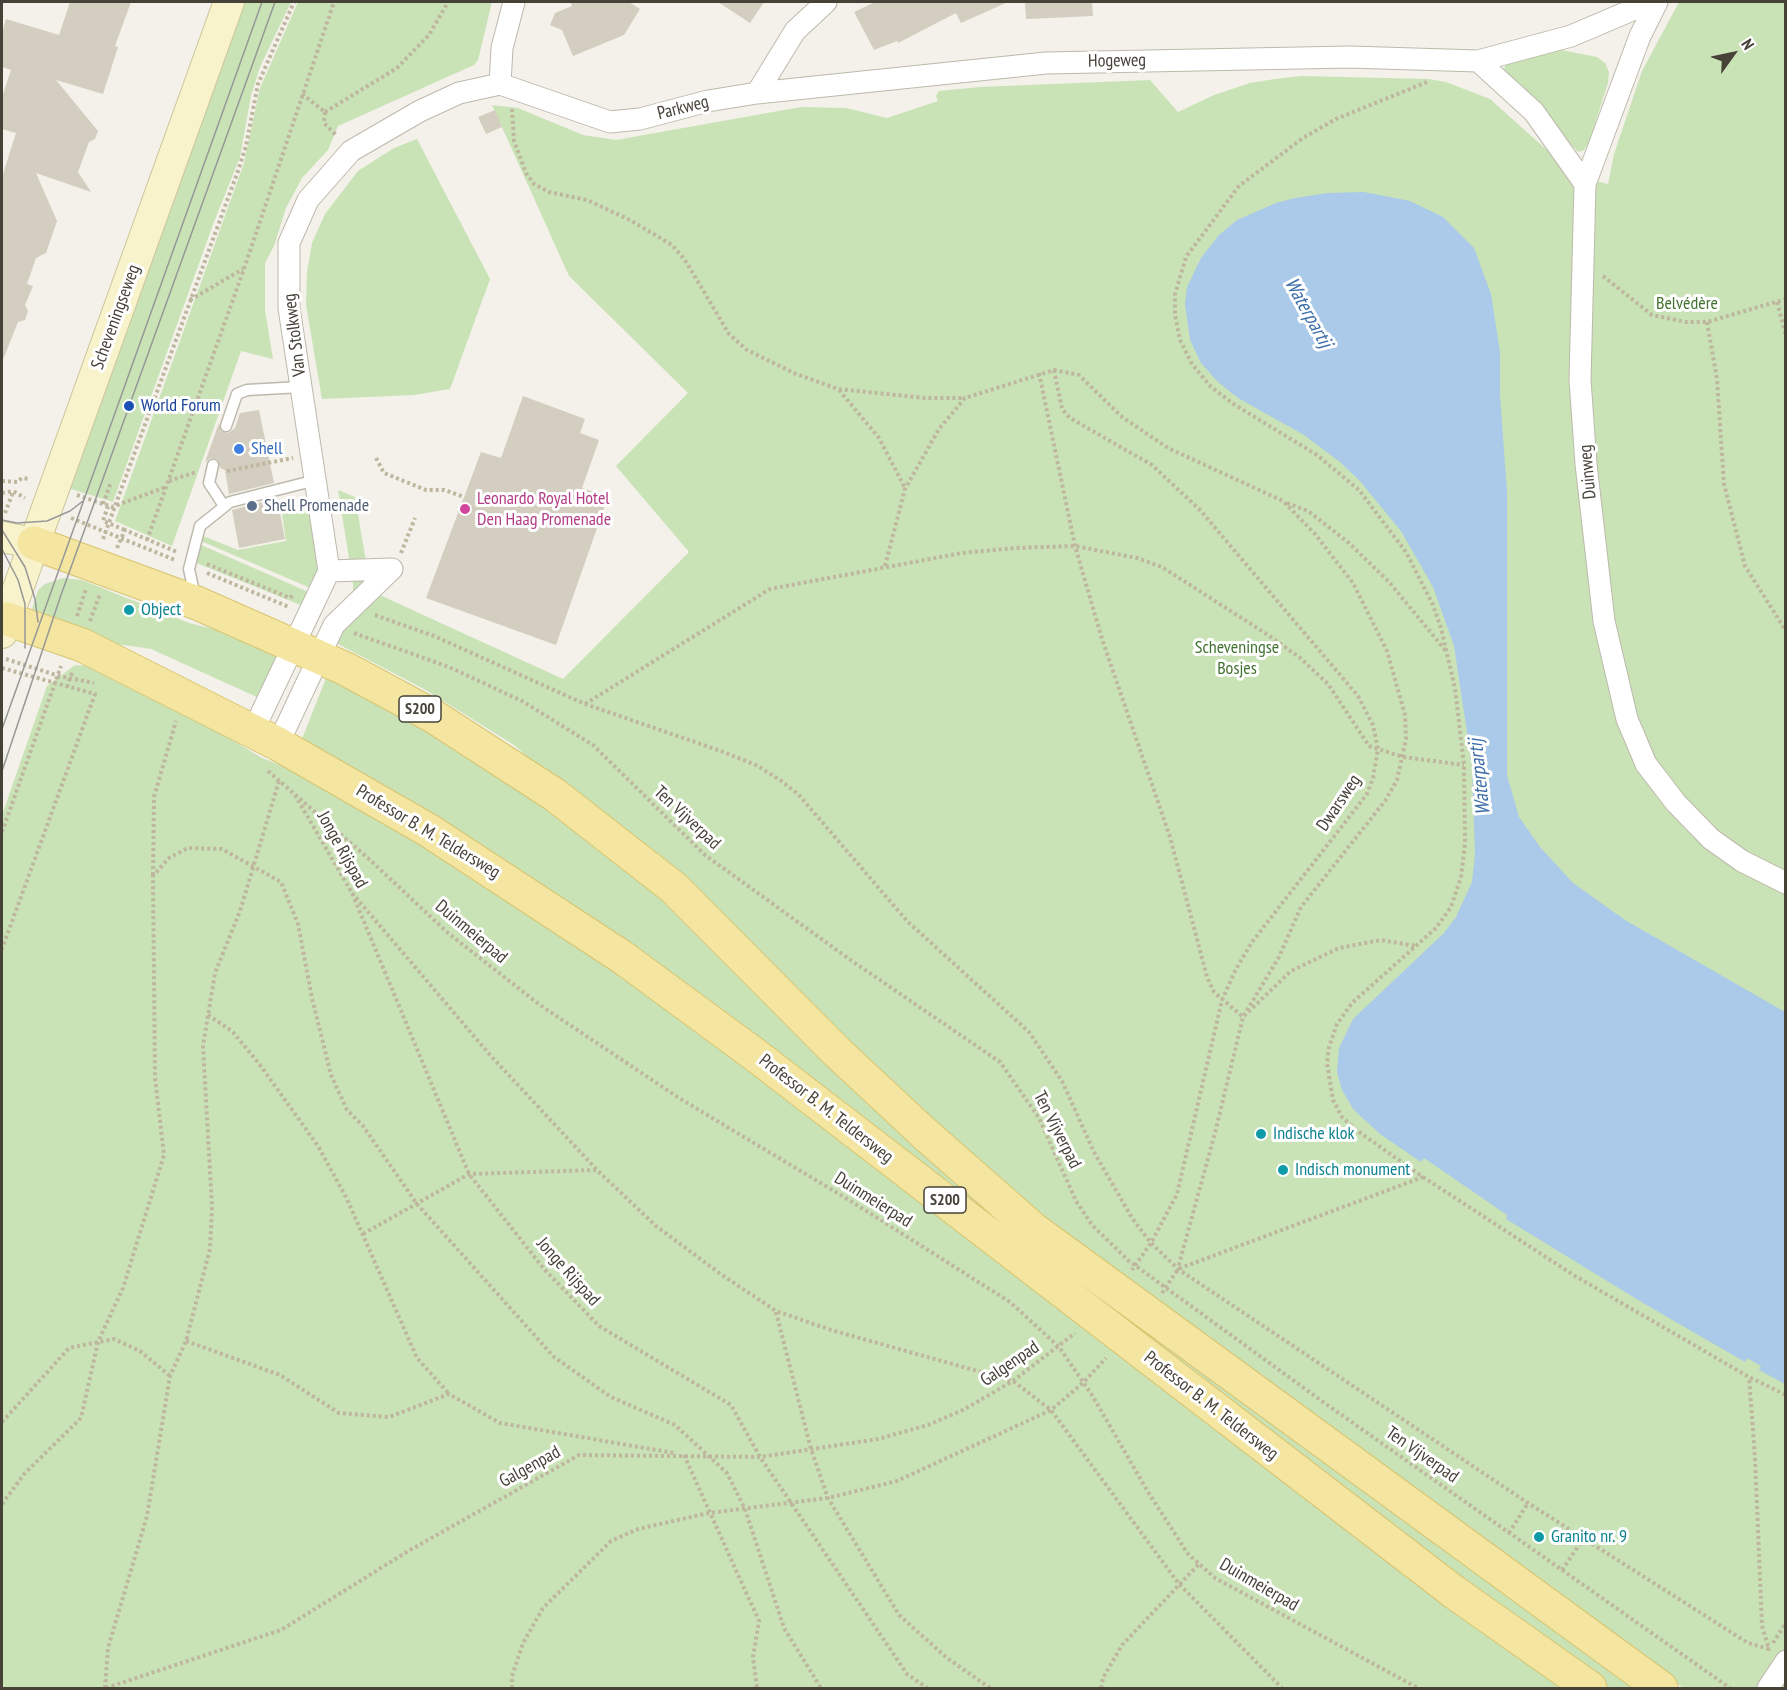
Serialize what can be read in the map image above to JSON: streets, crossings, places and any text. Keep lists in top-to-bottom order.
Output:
{
  "streets": {
    "main road": ["S200", "Professor B. M. Teldersweg"],
    "street": [
      "Hogeweg",
      "Parkweg",
      "Scheveningseweg",
      "Van Stolkweg",
      "Duinweg"
    ],
    "path": [
      "Dwarsweg",
      "Ten Vijverpad",
      "Jonge Rijspad",
      "Duinmeierpad",
      "Galgenpad"
    ]
  },
  "crossings": [
    ["Hogeweg", "Parkweg"],
    ["Parkweg", "Van Stolkweg"],
    ["Scheveningseweg", "S200"],
    ["Scheveningseweg", "Professor B. M. Teldersweg"],
    ["S200", "Professor B. M. Teldersweg"],
    ["Dwarsweg", "Ten Vijverpad"],
    ["Ten Vijverpad", "Professor B. M. Teldersweg"],
    ["Professor B. M. Teldersweg", "Duinmeierpad"],
    ["Jonge Rijspad", "Duinmeierpad"],
    ["Jonge Rijspad", "Galgenpad"],
    ["Duinmeierpad", "Galgenpad"]
  ],
  "water": ["Waterpartij"],
  "parks": ["Belvédère", "Scheveningse Bosjes"],
  "places": [
    "World Forum",
    "Shell",
    "Shell Promenade",
    "Leonardo Royal Hotel Den Haag Promenade",
    "Object",
    "Indische klok",
    "Indisch monument",
    "Granito nr. 9"
  ],
  "north": "top right"
}
